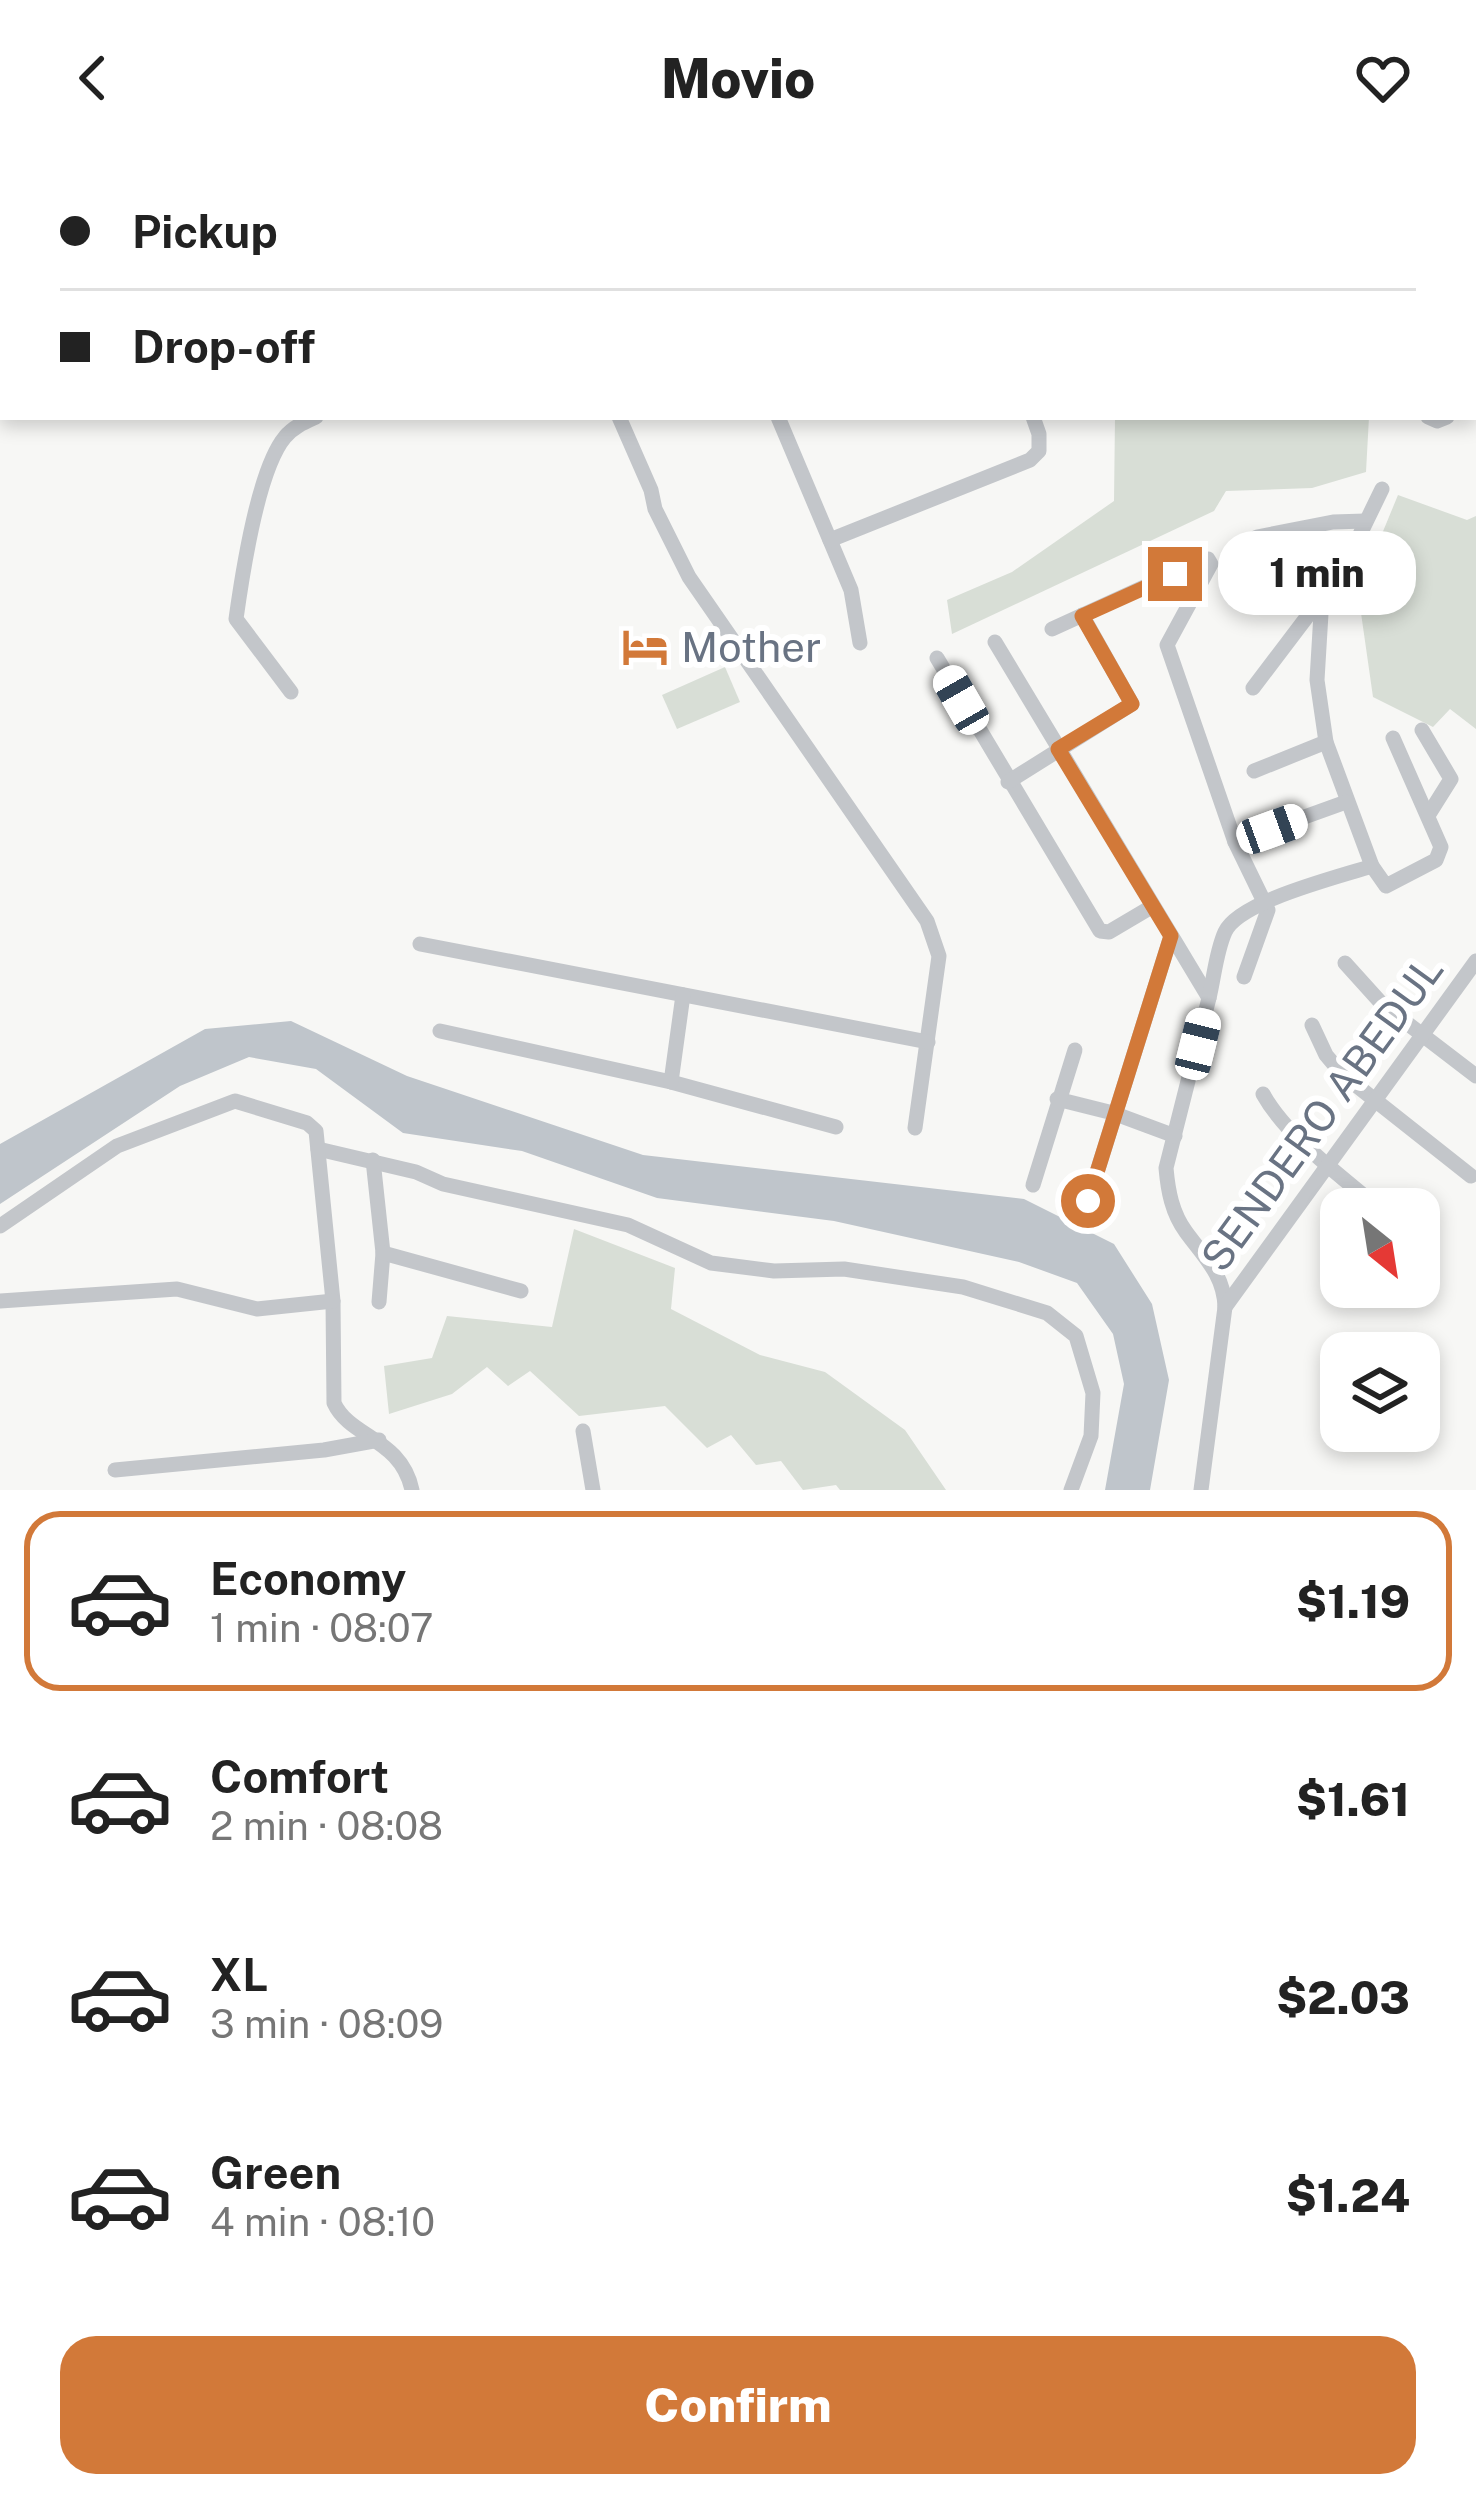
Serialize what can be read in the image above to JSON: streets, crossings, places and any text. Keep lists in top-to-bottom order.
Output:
{
  "streets": {
    "street": ["SENDERO ABEDUL"]
  },
  "places": {
    "hotel": ["Mother"]
  },
  "north": "bottom right",
  "page": {
    "header": "Movio",
    "banner": ["Pickup", "Drop-off"],
    "bubble": "1 min",
    "list": [
      {
        "name": "Economy",
        "note": "1 min · 08:07",
        "value": "$1.19"
      },
      {
        "name": "Comfort",
        "note": "2 min · 08:08",
        "value": "$1.61"
      },
      {
        "name": "XL",
        "note": "3 min · 08:09",
        "value": "$2.03"
      },
      {
        "name": "Green",
        "note": "4 min · 08:10",
        "value": "$1.24"
      }
    ],
    "buttons": "Confirm"
  }
}
